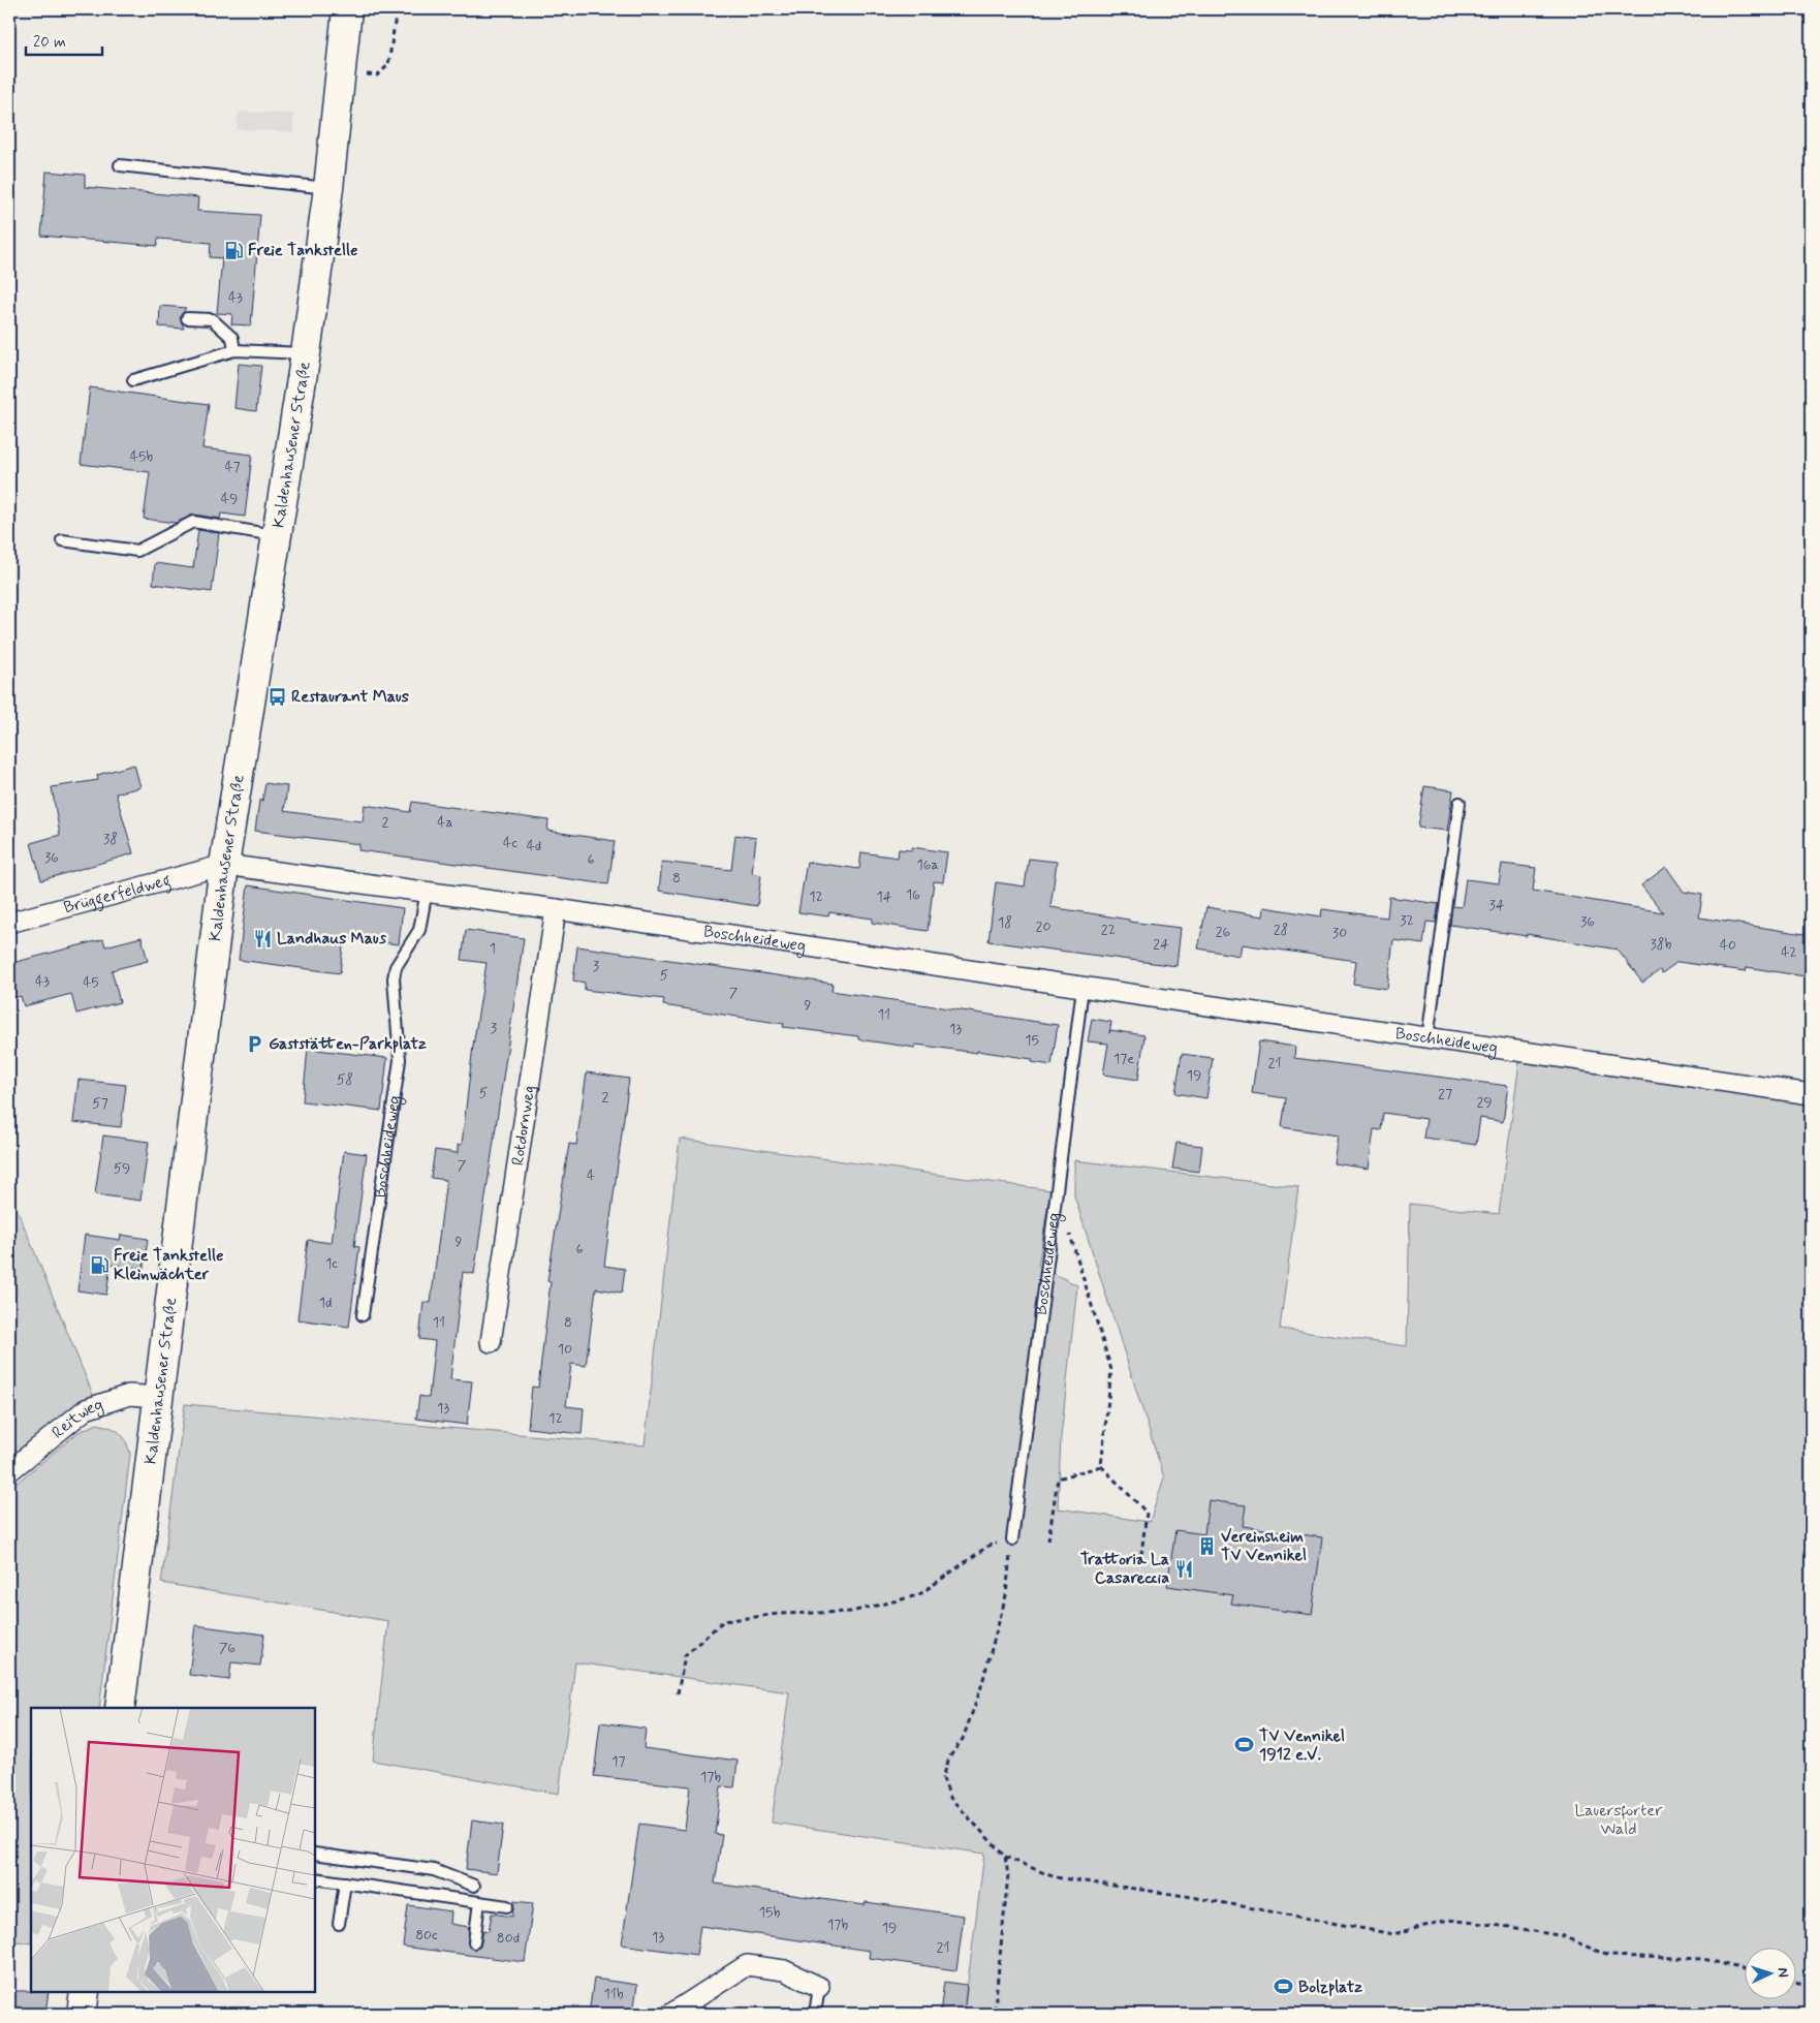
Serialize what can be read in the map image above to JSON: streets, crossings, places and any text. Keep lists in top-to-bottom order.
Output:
{
  "streets": {
    "main road": ["Kaldenhausener Straße"],
    "street": [
      "Brüggerfeldweg",
      "Boschheideweg",
      "Rotdornweg",
      "Reitweg"
    ]
  },
  "crossings": [
    ["Kaldenhausener Straße", "Brüggerfeldweg"],
    ["Kaldenhausener Straße", "Boschheideweg"],
    ["Kaldenhausener Straße", "Reitweg"],
    ["Brüggerfeldweg", "Boschheideweg"],
    ["Boschheideweg", "Rotdornweg"]
  ],
  "parks": ["Lauersforter Wald"],
  "places": {
    "fuel station": ["Freie Tankstelle", "Freie Tankstelle Kleinwächter"],
    "bus stop": ["Restaurant Maus"],
    "restaurant": ["Landhaus Maus", "Trattoria La Casareccia"],
    "parking": ["Gaststätten-Parkplatz"],
    "building": ["Vereinsheim TV Vennikel"],
    "sports": ["TV Vennikel 1912 e.V.", "Bolzplatz"]
  },
  "house_numbers": [
    "43",
    "45b",
    "47",
    "49",
    "2",
    "4a",
    "38",
    "4c",
    "4d",
    "36",
    "6",
    "16a",
    "8",
    "16",
    "12",
    "14",
    "34",
    "32",
    "36",
    "18",
    "20",
    "22",
    "28",
    "26",
    "30",
    "24",
    "38b",
    "40",
    "1",
    "42",
    "3",
    "5",
    "43",
    "45",
    "7",
    "9",
    "11",
    "3",
    "13",
    "15",
    "17e",
    "21",
    "19",
    "58",
    "5",
    "27",
    "2",
    "29",
    "57",
    "7",
    "59",
    "4",
    "9",
    "6",
    "1c",
    "1d",
    "11",
    "8",
    "10",
    "13",
    "12",
    "76",
    "17",
    "17b",
    "15b",
    "17b",
    "19",
    "80c",
    "13",
    "80d",
    "21",
    "11b"
  ],
  "scale_bar": "20 m",
  "north": "right"
}
